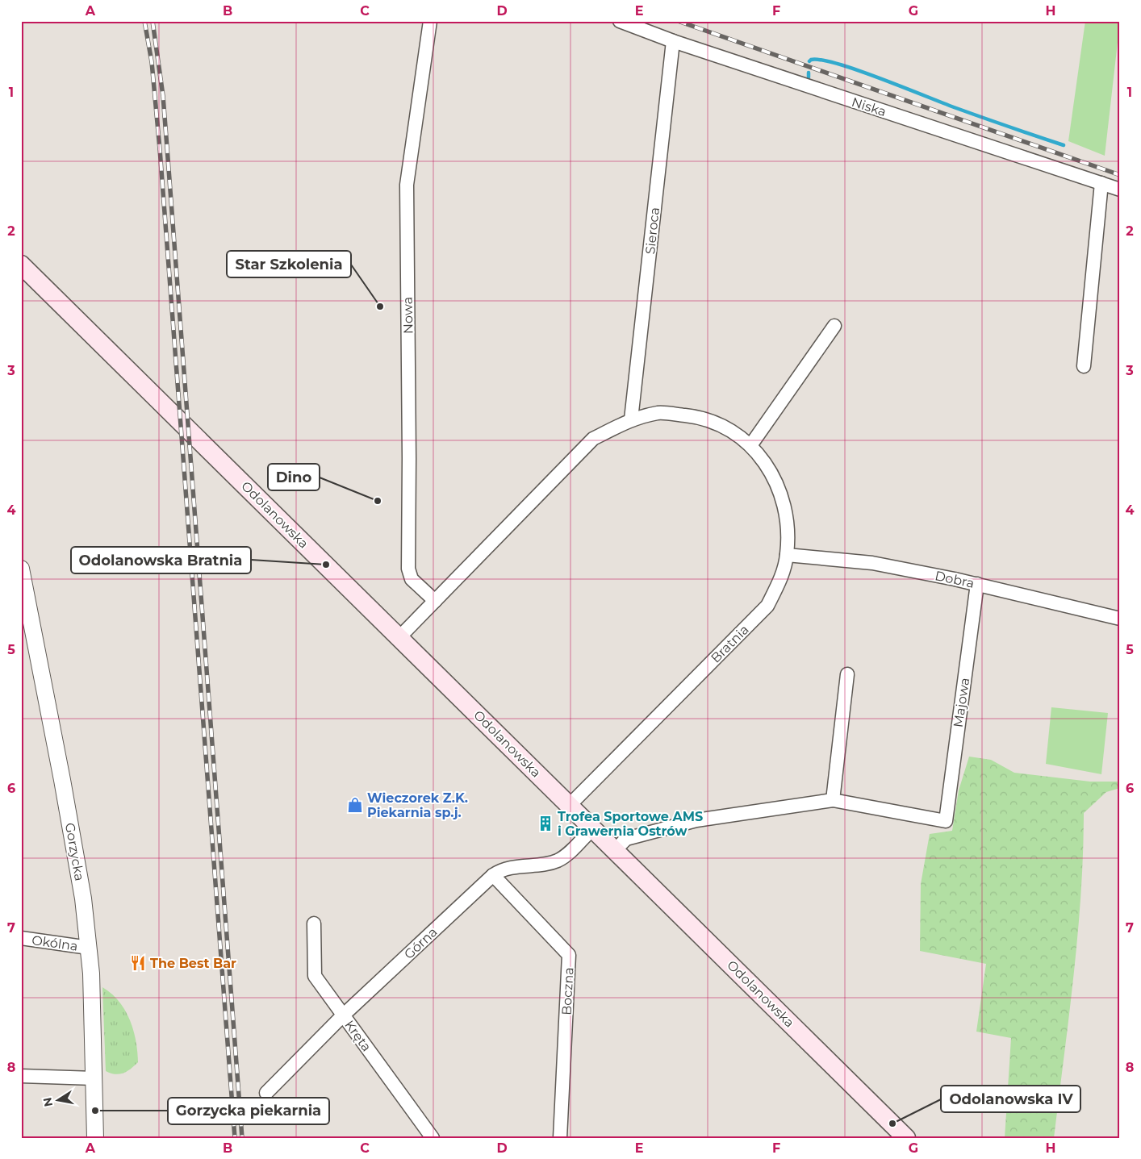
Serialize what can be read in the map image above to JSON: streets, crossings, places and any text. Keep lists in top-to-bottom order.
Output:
{
  "streets": {
    "main road": ["Odolanowska"],
    "street": [
      "Niska",
      "Sieroca",
      "Nowa",
      "Dobra",
      "Bratnia",
      "Majowa",
      "Gorzycka",
      "Okólna",
      "Górna",
      "Boczna",
      "Kręta"
    ]
  },
  "crossings": [
    ["Niska", "Sieroca"],
    ["Sieroca", "Bratnia"],
    ["Nowa", "Bratnia"],
    ["Odolanowska", "Bratnia"],
    ["Odolanowska", "Górna"],
    ["Dobra", "Bratnia"],
    ["Dobra", "Majowa"],
    ["Gorzycka", "Okólna"],
    ["Górna", "Boczna"],
    ["Górna", "Kręta"]
  ],
  "places": {
    "other": [
      "Star Szkolenia",
      "Dino",
      "Odolanowska Bratnia",
      "Gorzycka piekarnia",
      "Odolanowska IV"
    ],
    "shop": ["Wieczorek Z.K. Piekarnia sp.j."],
    "building": ["Trofea Sportowe AMS i Grawernia Ostrów"],
    "restaurant": ["The Best Bar"]
  },
  "north": "left",
  "grid": {
    "columns": [
      "A",
      "B",
      "C",
      "D",
      "E",
      "F",
      "G",
      "H"
    ],
    "rows": [
      "1",
      "2",
      "3",
      "4",
      "5",
      "6",
      "7",
      "8"
    ]
  }
}
